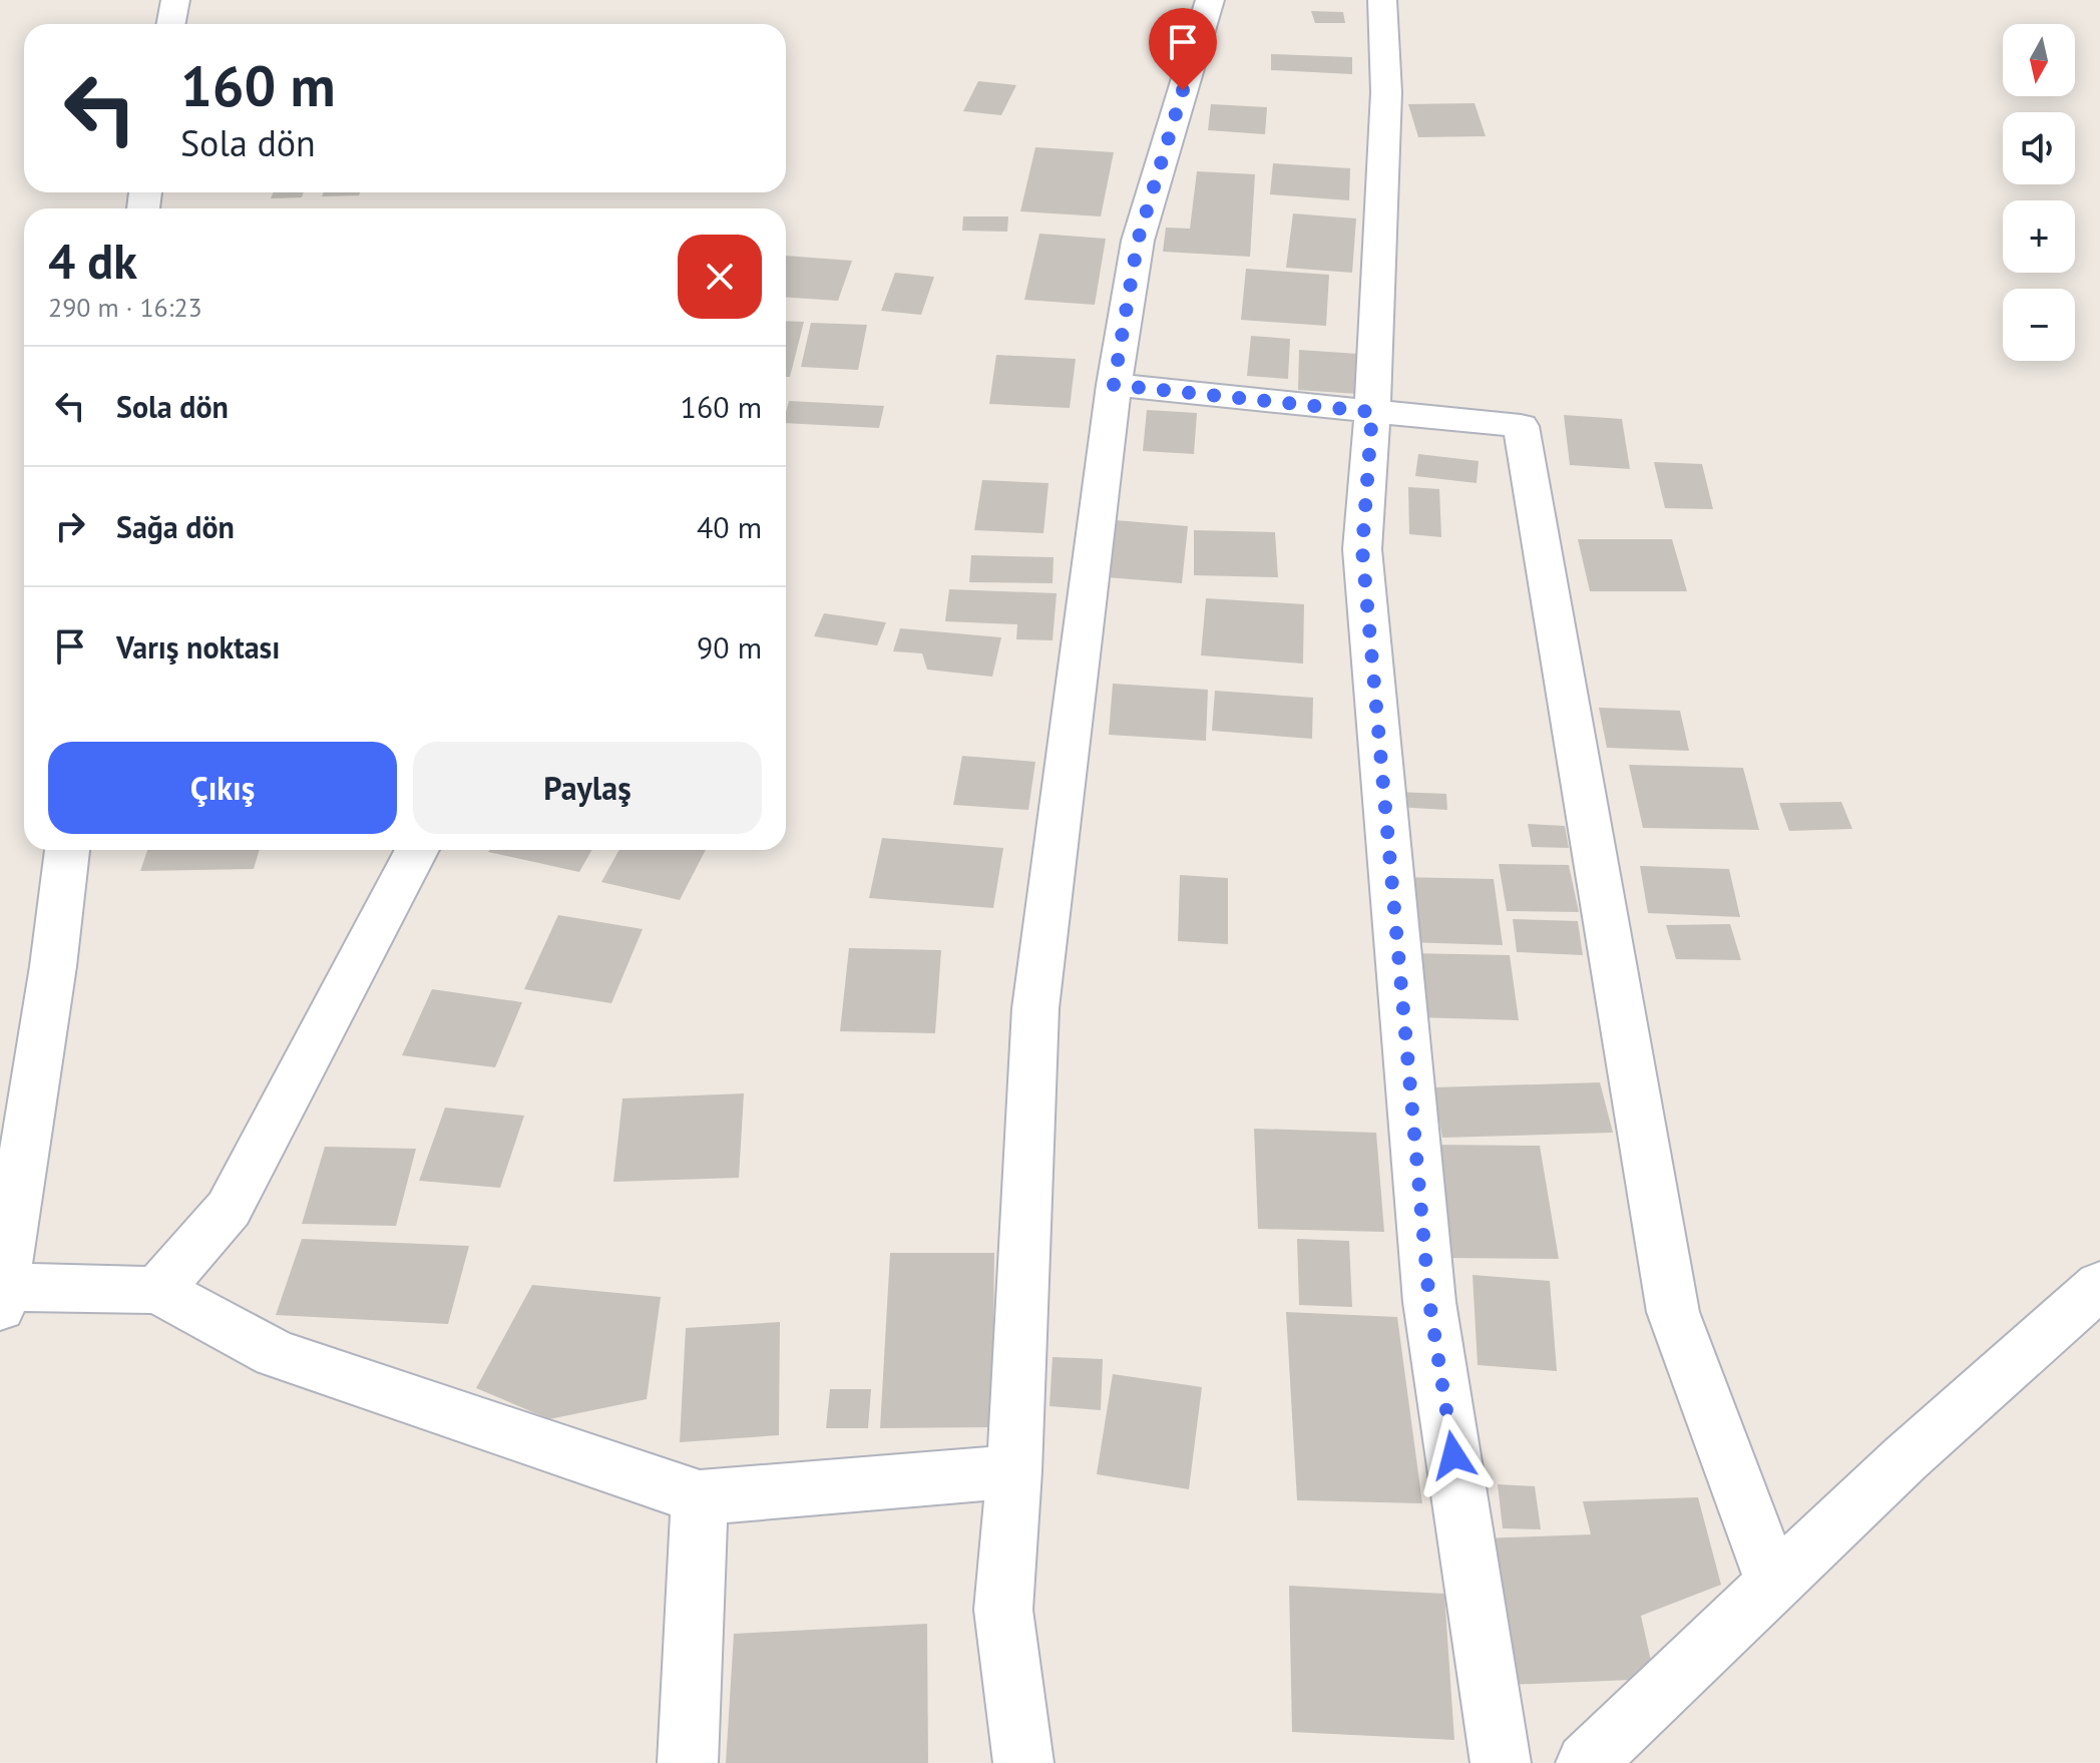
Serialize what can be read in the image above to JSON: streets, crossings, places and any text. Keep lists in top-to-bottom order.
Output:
{
  "north": "bottom",
  "page": {
    "map_buttons": ["+", "−"],
    "turn": ["160 m", "Sola dön"],
    "heading": ["4 dk", "290 m · 16:23"],
    "list": [
      {
        "name": "Sola dön",
        "value": "160 m"
      },
      {
        "name": "Sağa dön",
        "value": "40 m"
      },
      {
        "name": "Varış noktası",
        "value": "90 m"
      }
    ],
    "buttons": ["Çıkış", "Paylaş"]
  }
}
